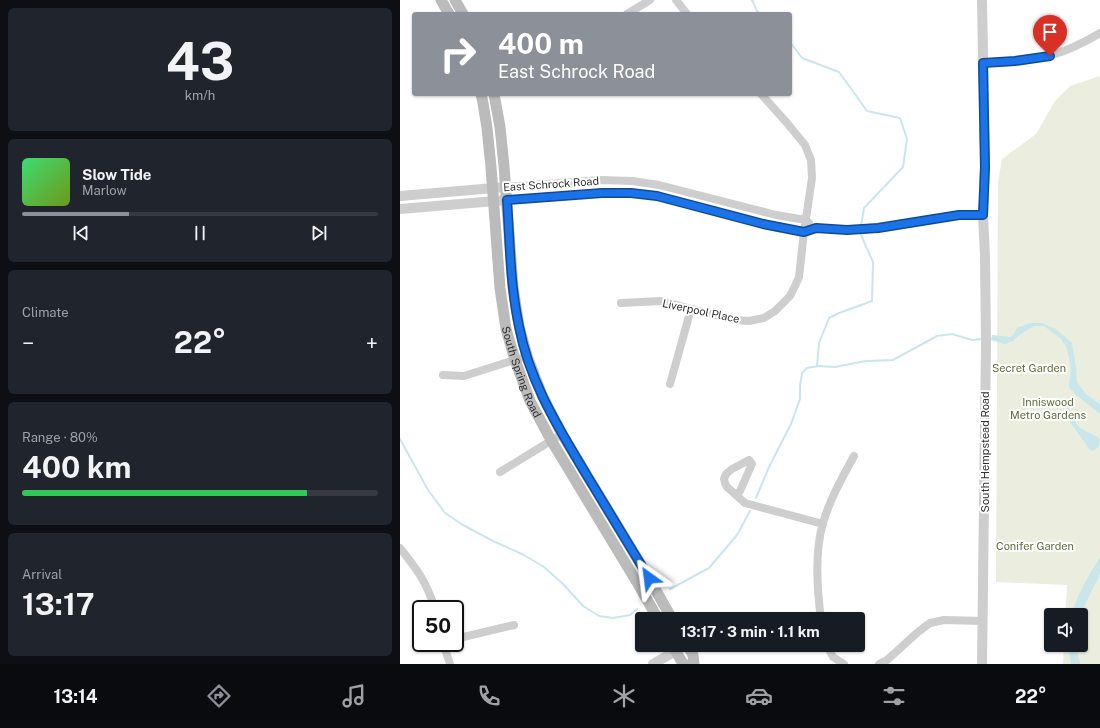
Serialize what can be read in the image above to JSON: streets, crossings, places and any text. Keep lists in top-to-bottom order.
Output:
{
  "streets": {
    "main road": ["South Spring Road"],
    "street": ["East Schrock Road", "Liverpool Place", "South Hempstead Road"]
  },
  "crossings": [
    ["East Schrock Road", "Liverpool Place"],
    ["East Schrock Road", "South Spring Road"],
    ["East Schrock Road", "South Hempstead Road"]
  ],
  "parks": ["Secret Garden", "Inniswood Metro Gardens", "Conifer Garden"],
  "page": {
    "tile": [
      ["43", "km/h"],
      "Climate",
      ["Range · 80%", "400 km"],
      ["Arrival", "13:17"]
    ],
    "turn": ["400 m", "East Schrock Road"],
    "song": ["Slow Tide", "Marlow"],
    "heat": ["−", "22°", "+"],
    "limit": "50",
    "trip": "13:17 · 3 min · 1.1 km",
    "tabs": ["13:14", "22°"]
  }
}
